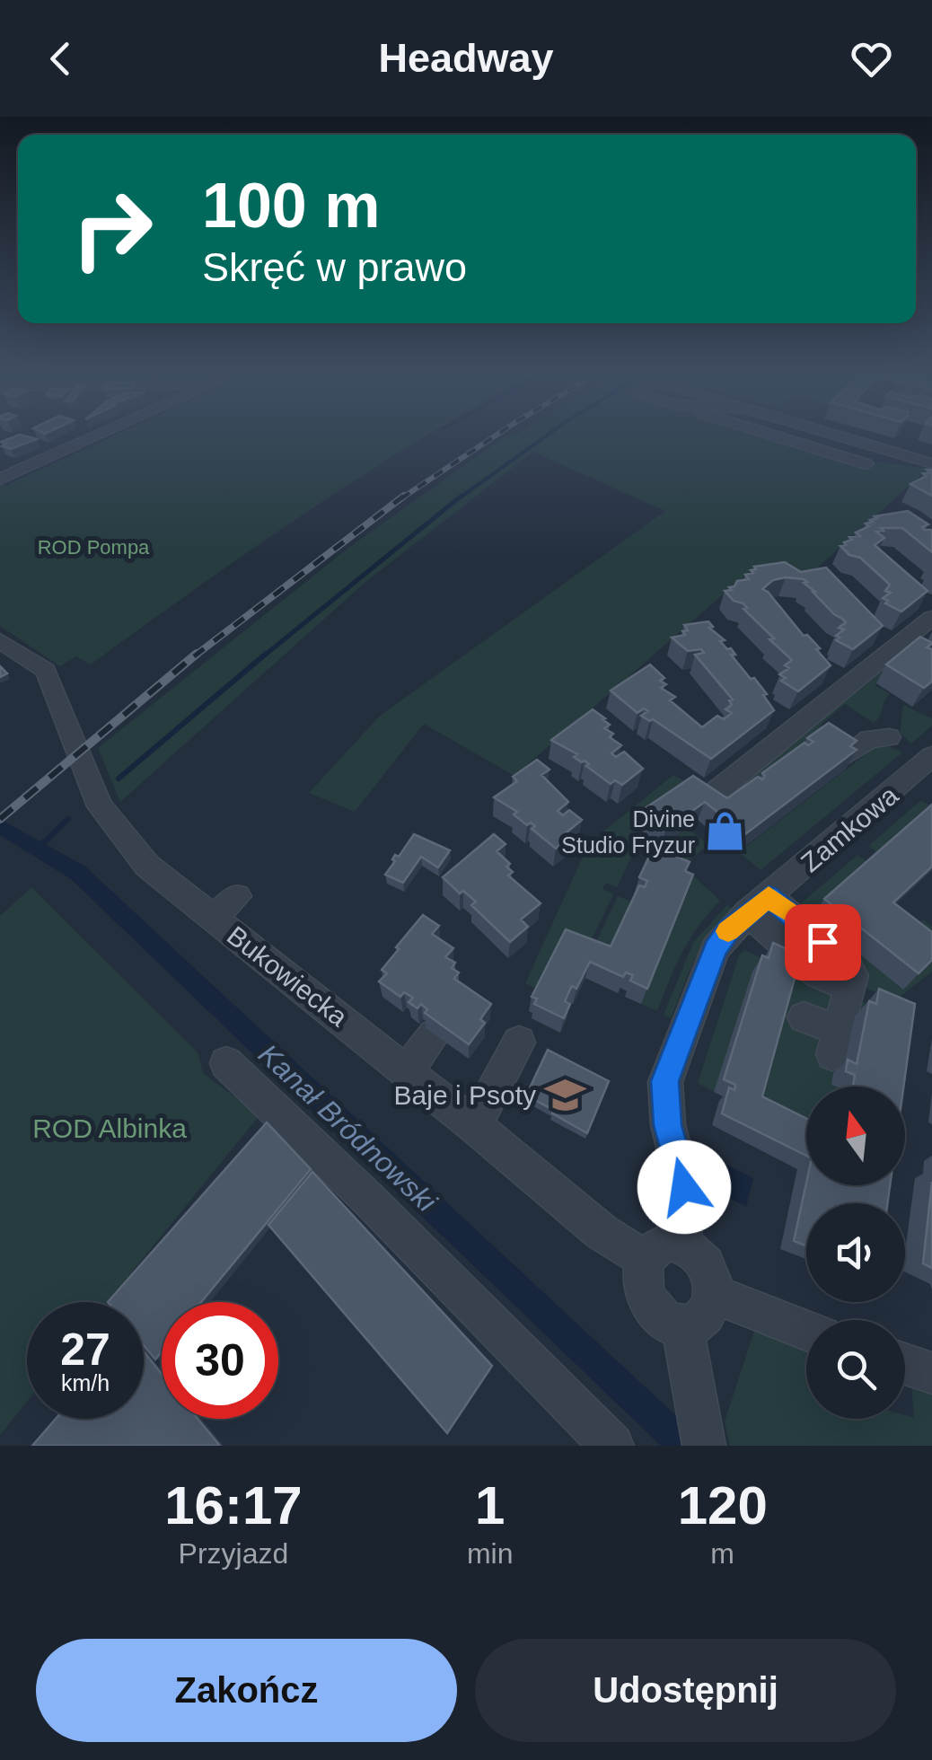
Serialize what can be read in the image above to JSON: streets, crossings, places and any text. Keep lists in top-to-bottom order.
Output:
{
  "streets": {
    "street": ["Zamkowa", "Bukowiecka"]
  },
  "crossings": [
    ["Zamkowa", "Bukowiecka"]
  ],
  "water": ["Kanał Bródnowski"],
  "parks": ["ROD Pompa", "ROD Albinka"],
  "places": {
    "shop": ["Divine Studio Fryzur"],
    "school or university": ["Baje i Psoty"]
  },
  "north": "top",
  "page": {
    "header": "Headway",
    "turn": ["100 m", "Skręć w prawo"],
    "speed": "27 km/h",
    "limit": "30",
    "eta": [
      "16:17",
      "Przyjazd",
      "1",
      "min",
      "120",
      "m"
    ],
    "buttons": ["Zakończ", "Udostępnij"]
  }
}
